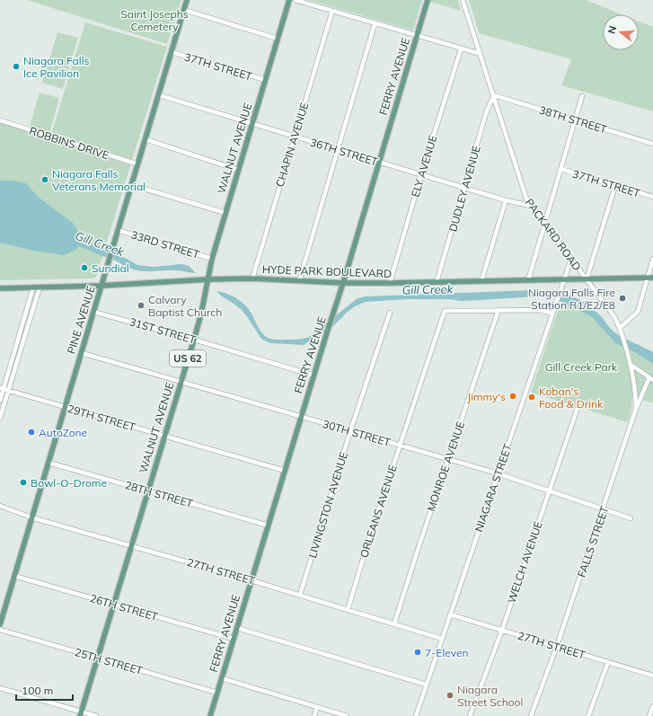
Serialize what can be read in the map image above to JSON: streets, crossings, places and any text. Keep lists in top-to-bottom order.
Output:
{
  "streets": {
    "main road": [
      "FERRY AVENUE",
      "WALNUT AVENUE",
      "HYDE PARK BOULEVARD",
      "PINE AVENUE",
      "US 62"
    ],
    "street": [
      "37TH STREET",
      "38TH STREET",
      "ROBBINS DRIVE",
      "CHAPIN AVENUE",
      "36TH STREET",
      "ELY AVENUE",
      "DUDLEY AVENUE",
      "PACKARD ROAD",
      "33RD STREET",
      "31ST STREET",
      "29TH STREET",
      "30TH STREET",
      "MONROE AVENUE",
      "NIAGARA STREET",
      "28TH STREET",
      "LIVINGSTON AVENUE",
      "ORLEANS AVENUE",
      "FALLS STREET",
      "WELCH AVENUE",
      "27TH STREET",
      "26TH STREET",
      "25TH STREET"
    ]
  },
  "crossings": [
    ["37TH STREET", "WALNUT AVENUE"],
    ["37TH STREET", "PINE AVENUE"],
    ["FERRY AVENUE", "36TH STREET"],
    ["FERRY AVENUE", "HYDE PARK BOULEVARD"],
    ["FERRY AVENUE", "31ST STREET"],
    ["FERRY AVENUE", "29TH STREET"],
    ["FERRY AVENUE", "30TH STREET"],
    ["FERRY AVENUE", "28TH STREET"],
    ["FERRY AVENUE", "27TH STREET"],
    ["FERRY AVENUE", "26TH STREET"],
    ["FERRY AVENUE", "25TH STREET"],
    ["38TH STREET", "DUDLEY AVENUE"],
    ["38TH STREET", "PACKARD ROAD"],
    ["ROBBINS DRIVE", "PINE AVENUE"],
    ["CHAPIN AVENUE", "36TH STREET"],
    ["CHAPIN AVENUE", "HYDE PARK BOULEVARD"],
    ["WALNUT AVENUE", "36TH STREET"],
    ["WALNUT AVENUE", "33RD STREET"],
    ["WALNUT AVENUE", "HYDE PARK BOULEVARD"],
    ["WALNUT AVENUE", "31ST STREET"],
    ["WALNUT AVENUE", "29TH STREET"],
    ["WALNUT AVENUE", "30TH STREET"],
    ["WALNUT AVENUE", "28TH STREET"],
    ["WALNUT AVENUE", "27TH STREET"],
    ["WALNUT AVENUE", "26TH STREET"],
    ["WALNUT AVENUE", "25TH STREET"],
    ["36TH STREET", "ELY AVENUE"],
    ["36TH STREET", "DUDLEY AVENUE"],
    ["36TH STREET", "PACKARD ROAD"],
    ["36TH STREET", "PINE AVENUE"],
    ["ELY AVENUE", "HYDE PARK BOULEVARD"],
    ["DUDLEY AVENUE", "PACKARD ROAD"],
    ["DUDLEY AVENUE", "HYDE PARK BOULEVARD"],
    ["PACKARD ROAD", "HYDE PARK BOULEVARD"],
    ["PACKARD ROAD", "NIAGARA STREET"],
    ["PACKARD ROAD", "FALLS STREET"],
    ["33RD STREET", "PINE AVENUE"],
    ["HYDE PARK BOULEVARD", "PINE AVENUE"],
    ["HYDE PARK BOULEVARD", "NIAGARA STREET"],
    ["PINE AVENUE", "31ST STREET"],
    ["PINE AVENUE", "29TH STREET"],
    ["PINE AVENUE", "30TH STREET"],
    ["PINE AVENUE", "28TH STREET"],
    ["PINE AVENUE", "27TH STREET"],
    ["PINE AVENUE", "26TH STREET"],
    ["30TH STREET", "MONROE AVENUE"],
    ["30TH STREET", "NIAGARA STREET"],
    ["30TH STREET", "LIVINGSTON AVENUE"],
    ["30TH STREET", "ORLEANS AVENUE"],
    ["30TH STREET", "FALLS STREET"],
    ["30TH STREET", "WELCH AVENUE"],
    ["MONROE AVENUE", "ORLEANS AVENUE"],
    ["MONROE AVENUE", "27TH STREET"],
    ["NIAGARA STREET", "27TH STREET"],
    ["LIVINGSTON AVENUE", "27TH STREET"],
    ["ORLEANS AVENUE", "27TH STREET"],
    ["FALLS STREET", "27TH STREET"],
    ["WELCH AVENUE", "27TH STREET"]
  ],
  "water": ["Gill Creek"],
  "parks": ["Saint Josephs Cemetery", "Gill Creek Park"],
  "places": [
    "Niagara Falls Ice Pavilion",
    "Niagara Falls Veterans Memorial",
    "Sundial",
    "Niagara Falls Fire Station R1/E2/E8",
    "Calvary Baptist Church",
    "Jimmy's",
    "Koban's Food & Drink",
    "AutoZone",
    "Bowl-O-Drome",
    "7-Eleven",
    "Niagara Street School"
  ],
  "scale_bar": "100 m",
  "north": "left"
}
